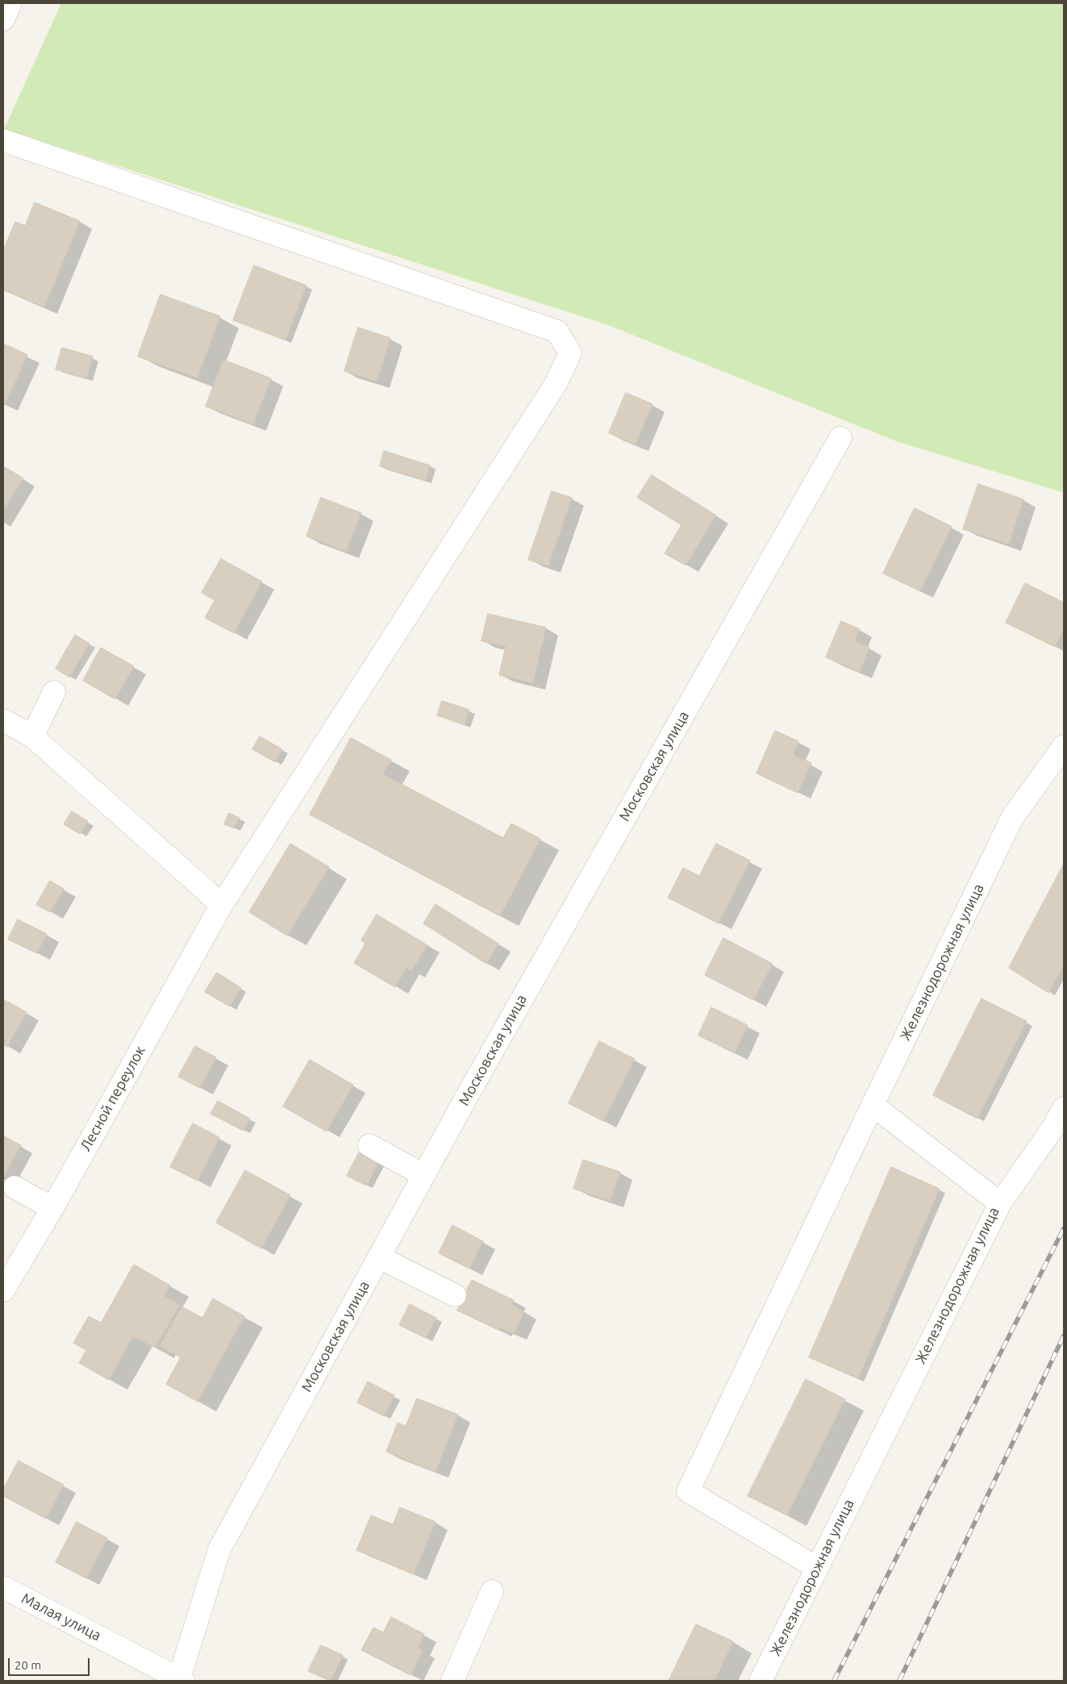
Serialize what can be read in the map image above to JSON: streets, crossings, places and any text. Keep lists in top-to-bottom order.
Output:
{
  "streets": {
    "street": [
      "Московская улица",
      "Железнодорожная улица",
      "Лесной переулок",
      "Малая улица"
    ]
  },
  "crossings": [
    ["Московская улица", "Малая улица"]
  ],
  "scale_bar": "20 m"
}
